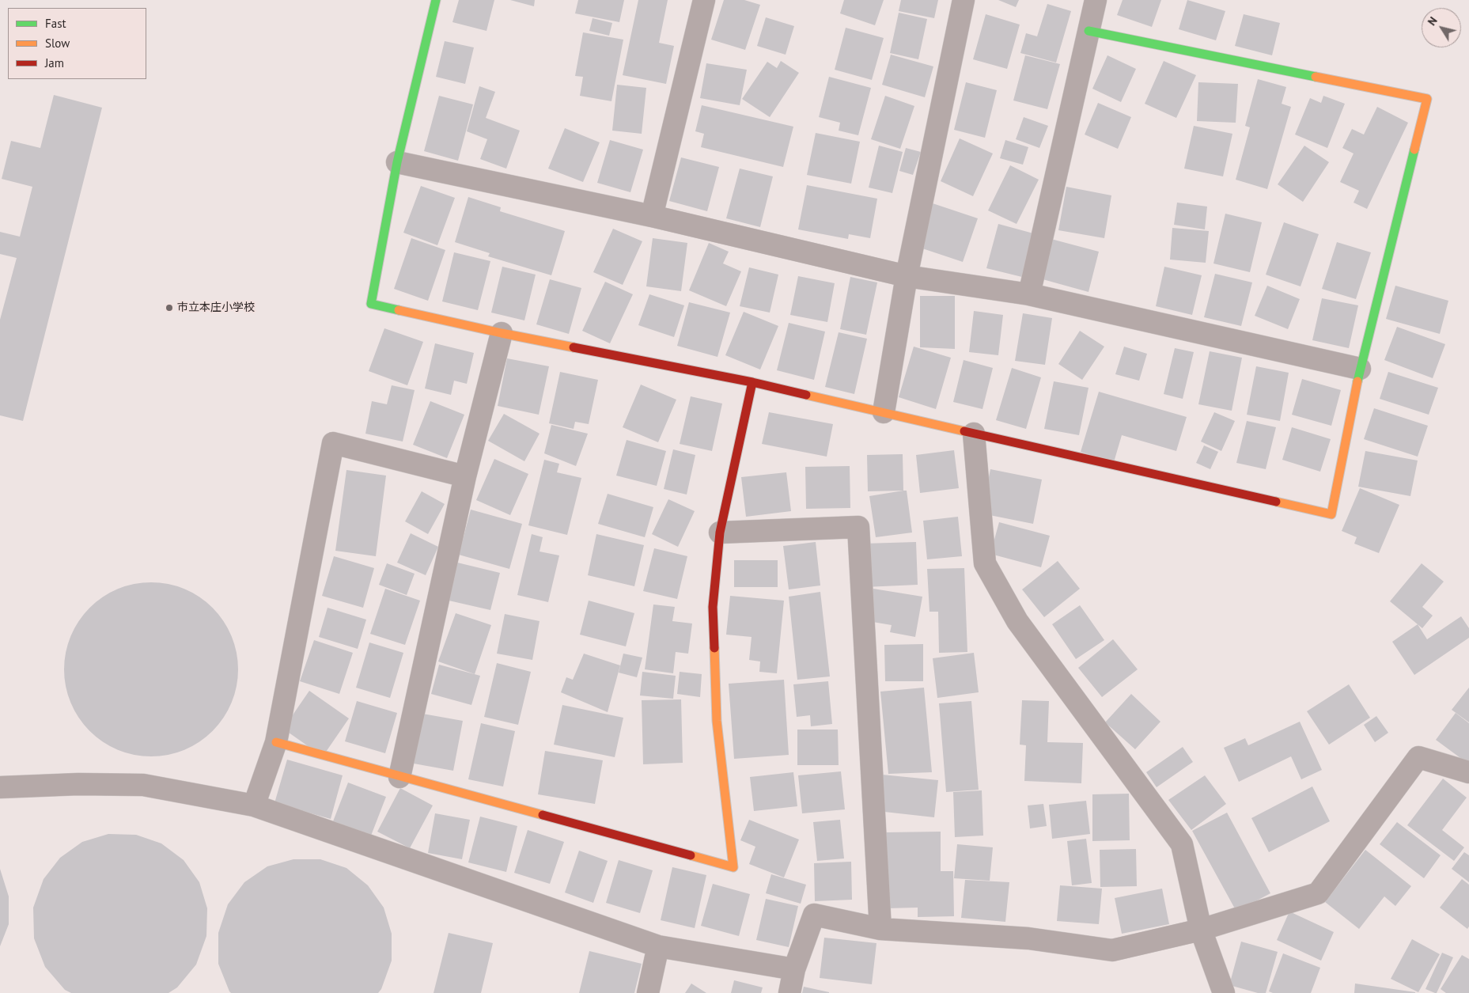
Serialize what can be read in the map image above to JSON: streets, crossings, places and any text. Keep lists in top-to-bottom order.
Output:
{
  "places": ["市立本庄小学校"],
  "legend": ["Fast", "Slow", "Jam"],
  "north": "top left"
}
